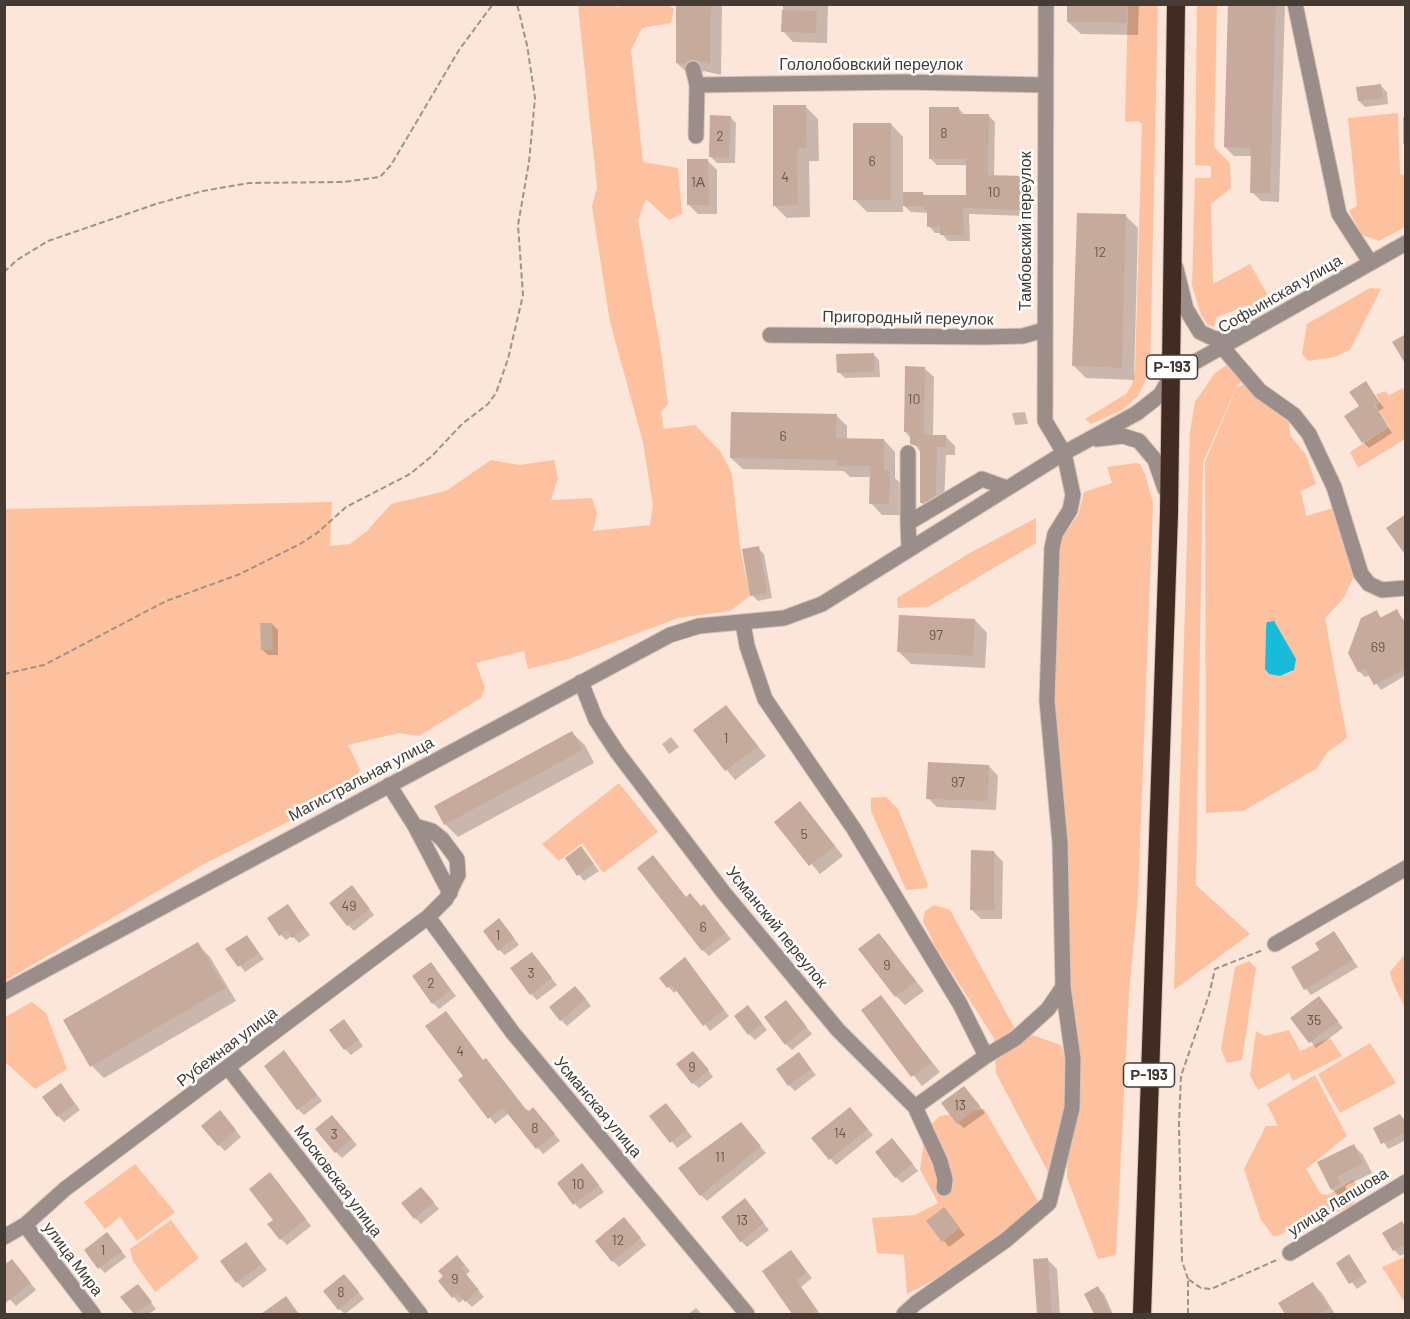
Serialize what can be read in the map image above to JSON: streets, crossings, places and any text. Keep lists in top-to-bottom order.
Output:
{
  "streets": {
    "highway": ["Р-193"],
    "street": [
      "Гололобовский переулок",
      "Тамбовский переулок",
      "Софьинская улица",
      "Пригородный переулок",
      "Магистральная улица",
      "Усманский переулок",
      "Рубежная улица",
      "Усманская улица",
      "Московская улица",
      "улица Лапшова",
      "улица Мира"
    ]
  },
  "crossings": [
    ["Гололобовский переулок", "Тамбовский переулок"],
    ["Тамбовский переулок", "Пригородный переулок"],
    ["Тамбовский переулок", "Магистральная улица"],
    ["Софьинская улица", "Р-193"],
    ["Софьинская улица", "Магистральная улица"],
    ["Р-193", "Магистральная улица"],
    ["Магистральная улица", "Усманский переулок"],
    ["Рубежная улица", "Усманская улица"],
    ["Рубежная улица", "Московская улица"],
    ["Рубежная улица", "улица Мира"]
  ],
  "house_numbers": [
    "8",
    "2",
    "6",
    "4",
    "1А",
    "10",
    "12",
    "10",
    "6",
    "97",
    "69",
    "1",
    "97",
    "5",
    "49",
    "6",
    "1",
    "9",
    "3",
    "2",
    "35",
    "4",
    "9",
    "13",
    "8",
    "14",
    "3",
    "11",
    "10",
    "13",
    "12",
    "1",
    "9",
    "8"
  ]
}
